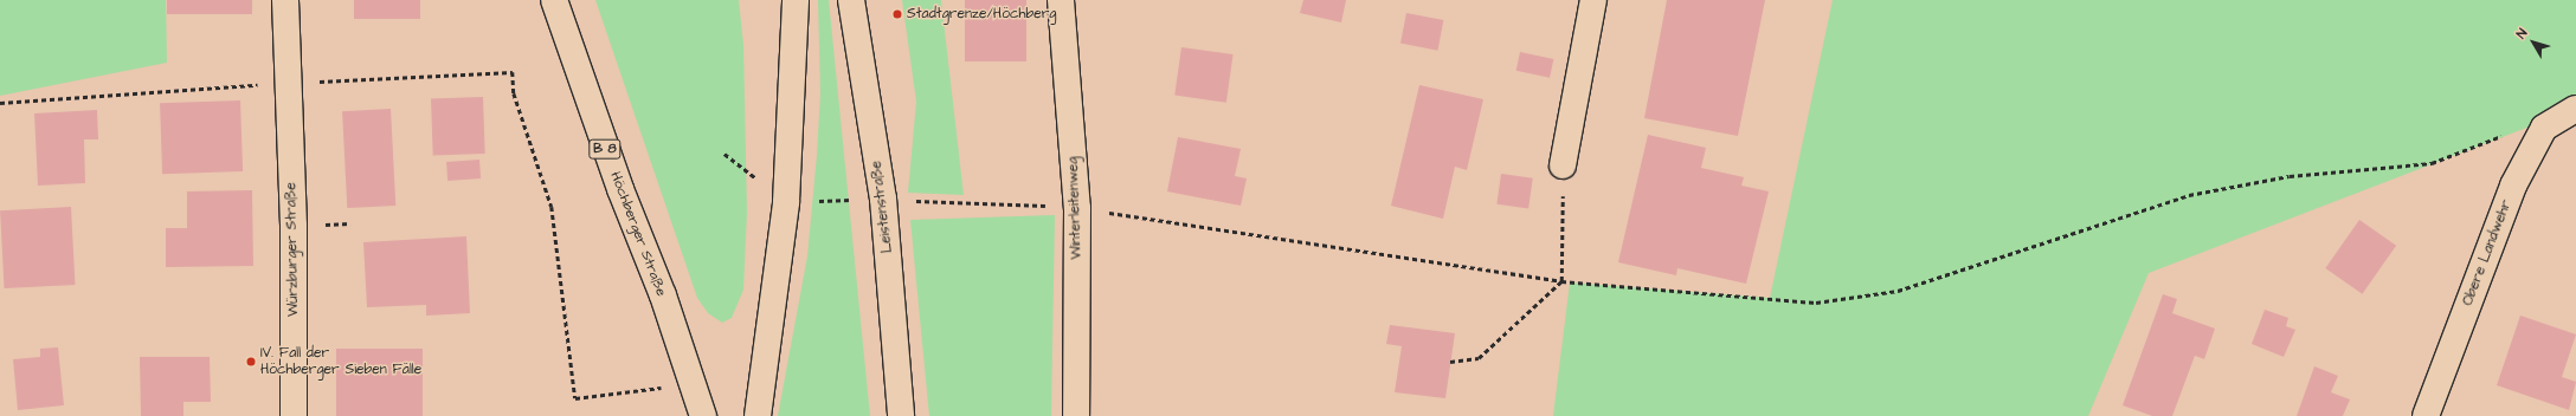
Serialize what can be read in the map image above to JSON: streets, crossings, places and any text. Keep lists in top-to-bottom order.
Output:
{
  "streets": {
    "street": [
      "B 8",
      "Leistenstraße",
      "Winterleitenweg",
      "Höchberger Straße",
      "Würzburger Straße",
      "Obere Landwehr"
    ]
  },
  "places": ["Stadtgrenze/Höchberg", "IV. Fall der Höchberger Sieben Fälle"],
  "north": "top left"
}
